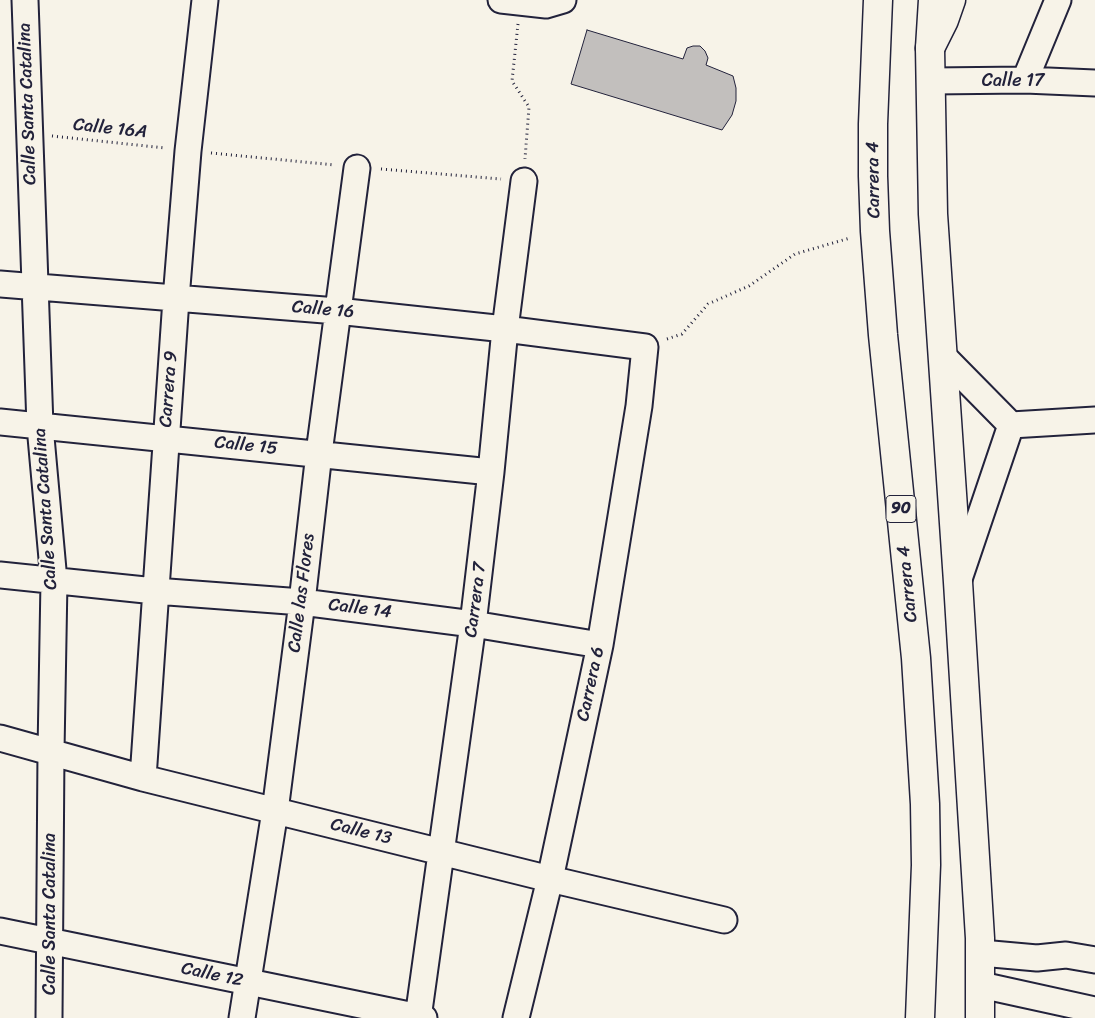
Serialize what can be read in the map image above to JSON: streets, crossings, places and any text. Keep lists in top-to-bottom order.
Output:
{
  "streets": {
    "main road": ["Carrera 4", "90"],
    "street": [
      "Calle 17",
      "Calle Santa Catalina",
      "Calle 16",
      "Carrera 9",
      "Calle 15",
      "Calle las Flores",
      "Carrera 7",
      "Calle 14",
      "Carrera 6",
      "Calle 13",
      "Calle 12"
    ],
    "path": ["Calle 16A"]
  },
  "crossings": [
    ["Calle Santa Catalina", "Calle 16A"],
    ["Calle Santa Catalina", "Calle 16"],
    ["Calle Santa Catalina", "Calle 15"],
    ["Calle Santa Catalina", "Calle 14"],
    ["Calle Santa Catalina", "Calle 13"],
    ["Calle Santa Catalina", "Calle 12"],
    ["Calle 16A", "Carrera 9"],
    ["Calle 16", "Carrera 9"],
    ["Calle 16", "Calle las Flores"],
    ["Calle 16", "Carrera 7"],
    ["Calle 16", "Carrera 6"],
    ["Carrera 9", "Calle 15"],
    ["Carrera 9", "Calle 14"],
    ["Carrera 9", "Calle 13"],
    ["Calle 15", "Calle las Flores"],
    ["Calle 15", "Carrera 7"],
    ["Calle las Flores", "Calle 14"],
    ["Calle las Flores", "Calle 13"],
    ["Calle las Flores", "Calle 12"],
    ["Carrera 7", "Calle 14"],
    ["Carrera 7", "Calle 13"],
    ["Carrera 7", "Calle 12"],
    ["Calle 14", "Carrera 6"],
    ["Carrera 6", "Calle 13"]
  ]
}
